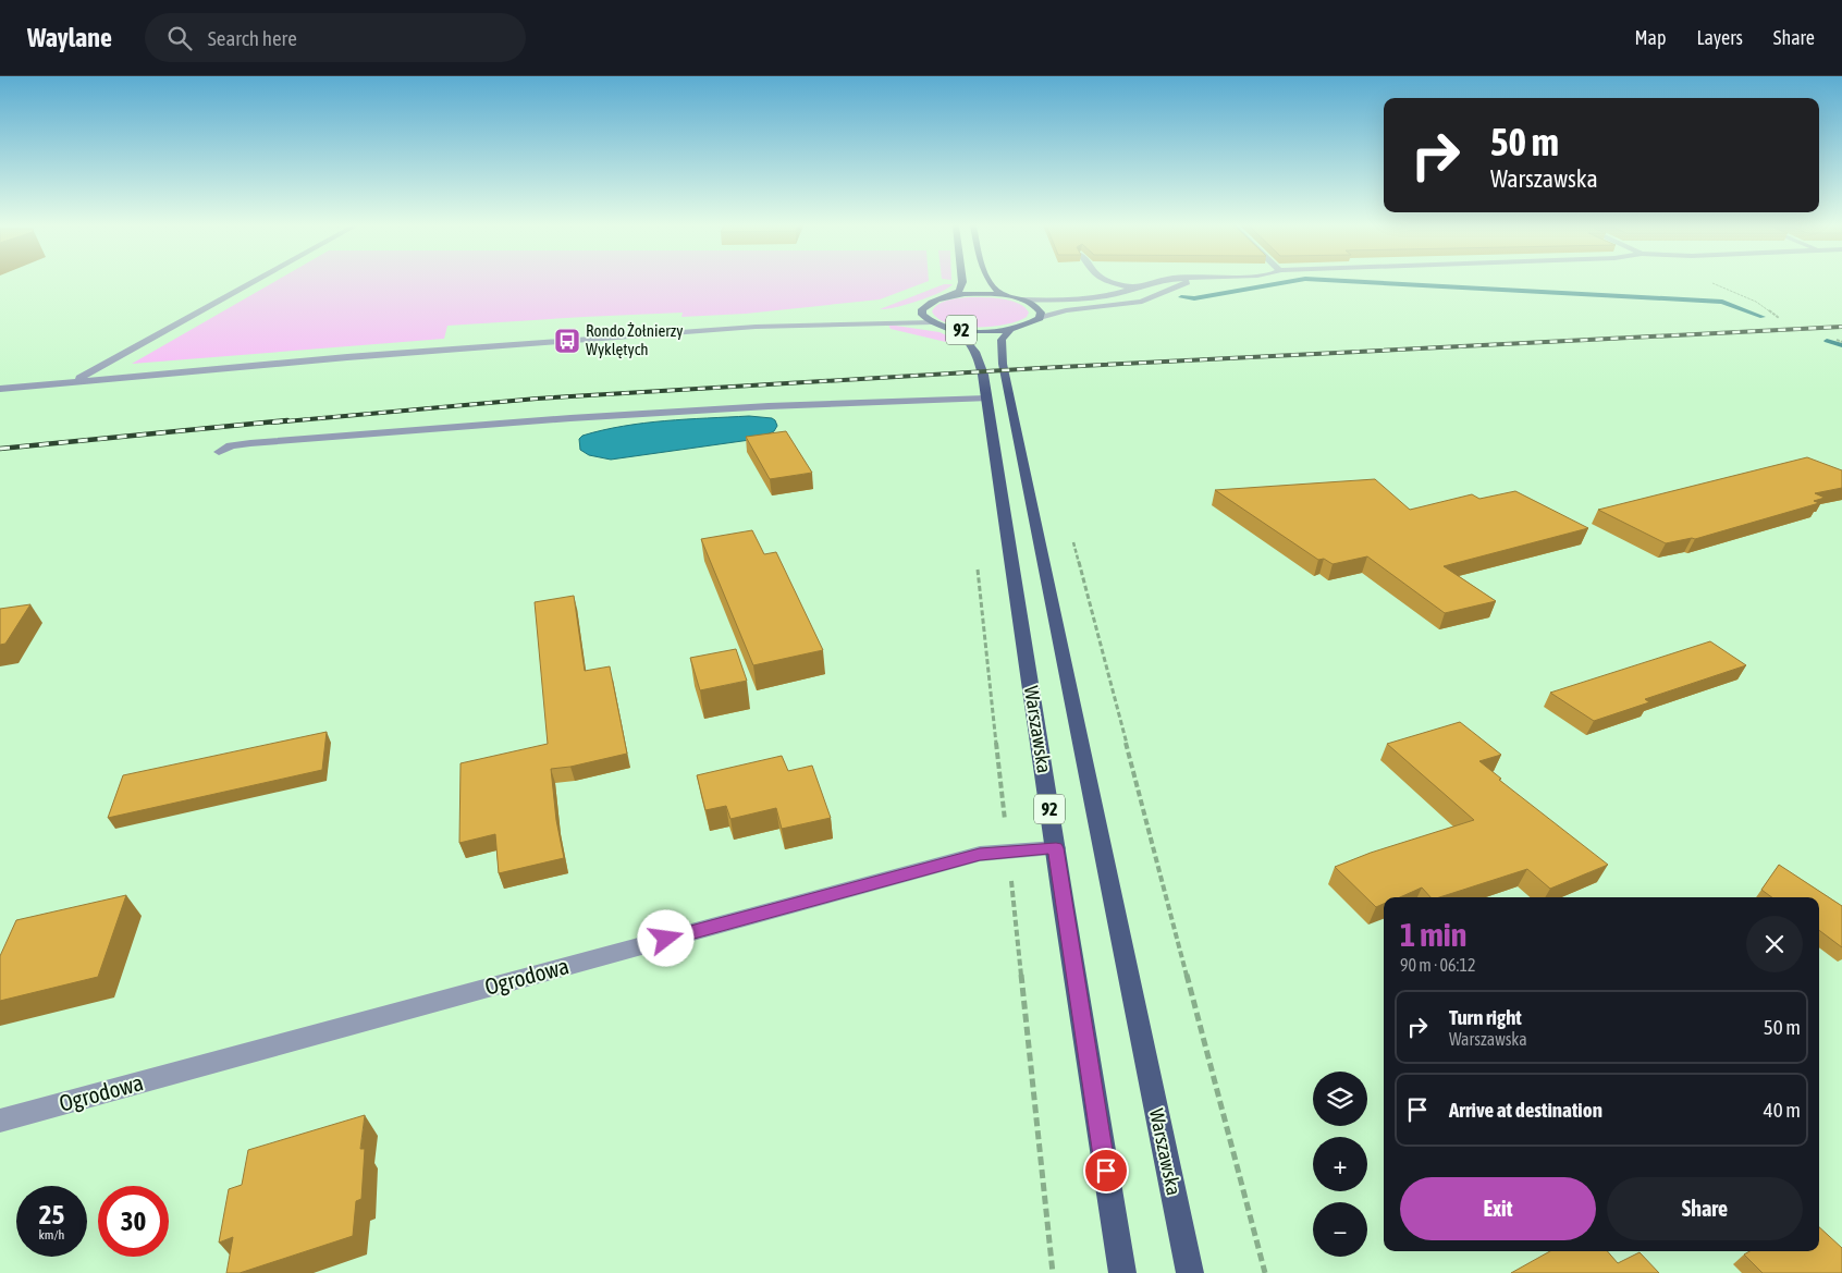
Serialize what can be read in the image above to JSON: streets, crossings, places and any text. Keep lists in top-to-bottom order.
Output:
{
  "streets": {
    "main road": ["92", "Warszawska"],
    "street": ["Ogrodowa"]
  },
  "crossings": [
    ["92", "Warszawska"],
    ["Warszawska", "Ogrodowa"]
  ],
  "places": {
    "bus stop": ["Rondo Żołnierzy Wyklętych"]
  },
  "page": {
    "header": "Waylane",
    "search": "Search here",
    "nav": ["Map", "Layers", "Share"],
    "turn": ["50 m", "Warszawska"],
    "heading": ["1 min", "90 m · 06:12"],
    "list": [
      {
        "name": "Turn right",
        "note": "Warszawska",
        "value": "50 m"
      },
      {
        "name": "Arrive at destination",
        "value": "40 m"
      }
    ],
    "map_buttons": ["+", "−"],
    "buttons": ["Exit", "Share"],
    "speed": "25 km/h",
    "limit": "30"
  }
}
